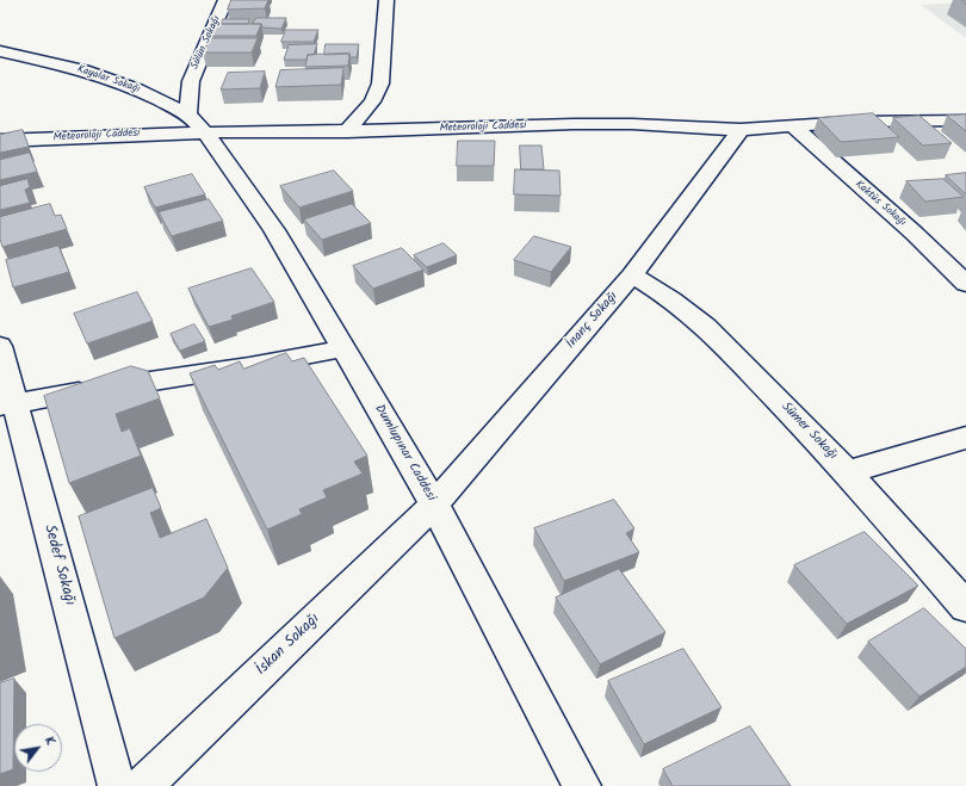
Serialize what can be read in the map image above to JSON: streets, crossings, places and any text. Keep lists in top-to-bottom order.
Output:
{
  "streets": {
    "street": [
      "Sülün Sokağı",
      "Kayalar Sokağı",
      "Meteoroloji Caddesi",
      "Kaktüs Sokağı",
      "İnanç Sokağı",
      "Sümer Sokağı",
      "Dumlupınar Caddesi",
      "Sedef Sokağı",
      "İskan Sokağı"
    ]
  },
  "crossings": [
    ["Sülün Sokağı", "Kayalar Sokağı"],
    ["Sülün Sokağı", "Meteoroloji Caddesi"],
    ["Sülün Sokağı", "Dumlupınar Caddesi"],
    ["Kayalar Sokağı", "Meteoroloji Caddesi"],
    ["Kayalar Sokağı", "Dumlupınar Caddesi"],
    ["Meteoroloji Caddesi", "Kaktüs Sokağı"],
    ["Meteoroloji Caddesi", "İnanç Sokağı"],
    ["Meteoroloji Caddesi", "Dumlupınar Caddesi"],
    ["İnanç Sokağı", "Sümer Sokağı"],
    ["İnanç Sokağı", "Dumlupınar Caddesi"],
    ["İnanç Sokağı", "İskan Sokağı"],
    ["Dumlupınar Caddesi", "İskan Sokağı"]
  ],
  "north": "top right"
}
